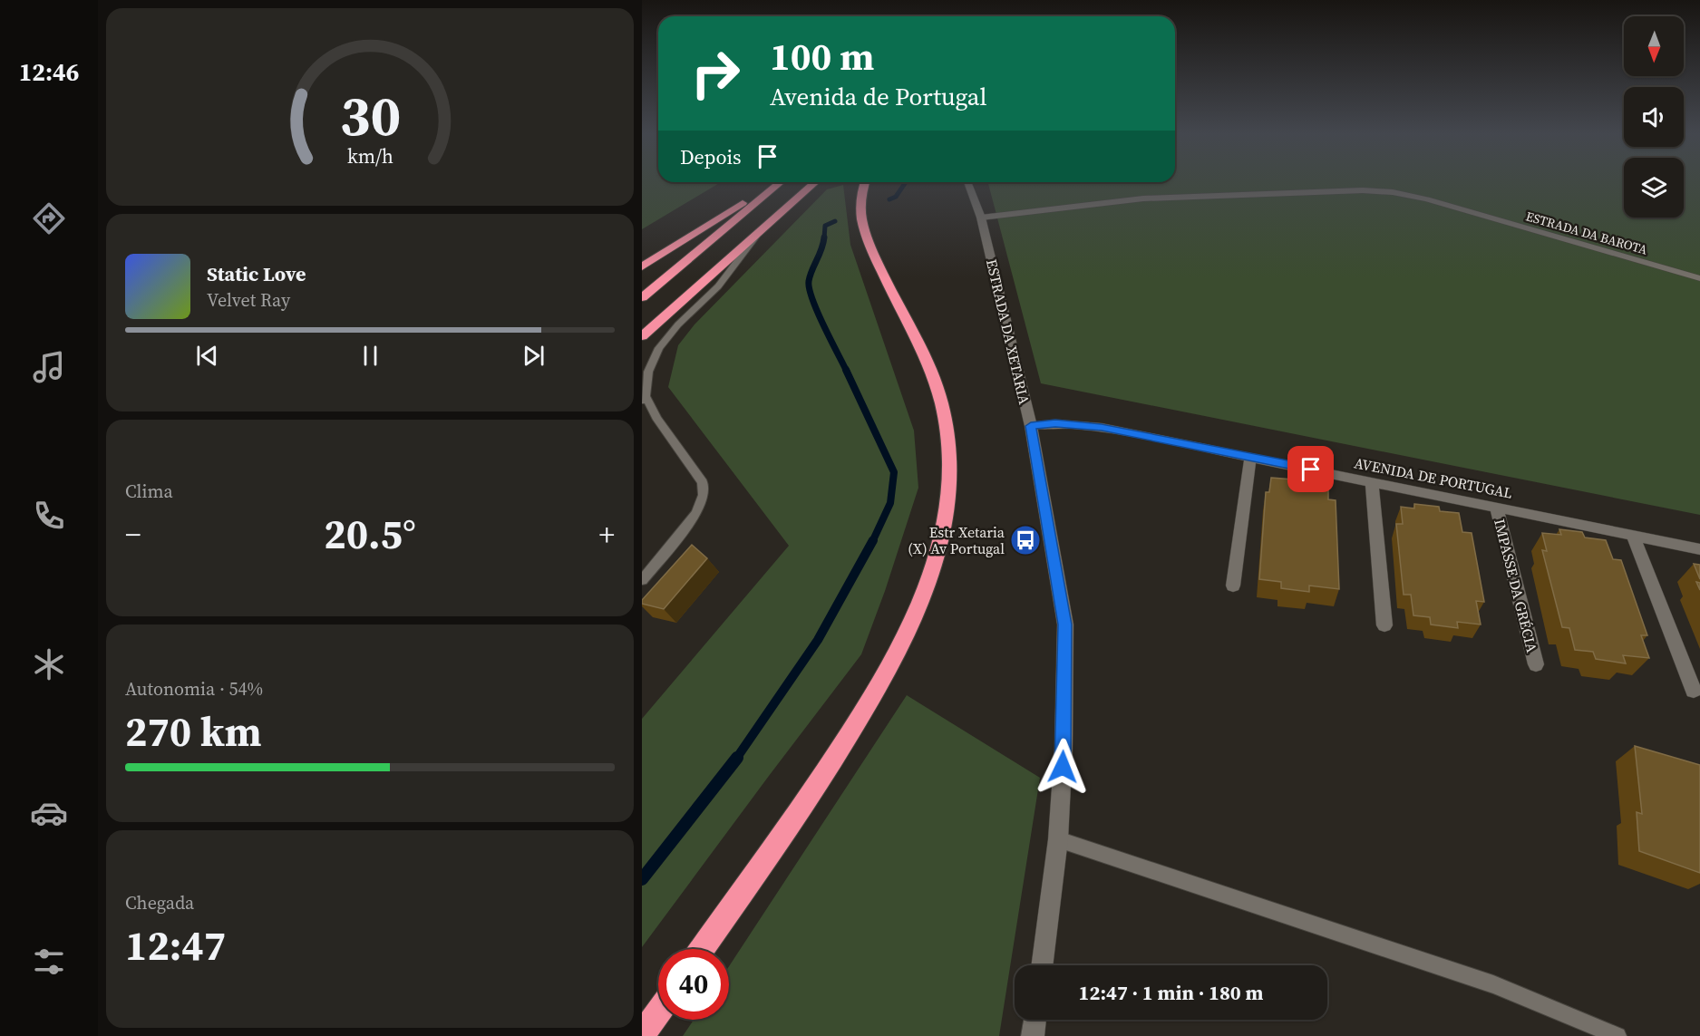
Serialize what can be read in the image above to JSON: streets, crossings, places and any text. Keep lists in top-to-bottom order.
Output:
{
  "streets": {
    "street": [
      "ESTRADA DA BAROTA",
      "ESTRADA DA XETARIA",
      "AVENIDA DE PORTUGAL",
      "IMPASSE DA GRÉCIA"
    ]
  },
  "crossings": [
    ["ESTRADA DA BAROTA", "ESTRADA DA XETARIA"],
    ["ESTRADA DA XETARIA", "AVENIDA DE PORTUGAL"],
    ["AVENIDA DE PORTUGAL", "IMPASSE DA GRÉCIA"]
  ],
  "places": {
    "bus stop": ["Estr Xetaria (X) Av Portugal"]
  },
  "north": "bottom",
  "page": {
    "tabs": "12:46",
    "turn": ["100 m", "Avenida de Portugal"],
    "then": "Depois",
    "song": ["Static Love", "Velvet Ray"],
    "tile": [
      "Clima",
      ["Autonomia · 54%", "270 km"],
      ["Chegada", "12:47"]
    ],
    "heat": ["−", "20.5°", "+"],
    "limit": "40",
    "trip": "12:47 · 1 min · 180 m",
    "gauge": ["30", "km/h"]
  }
}
